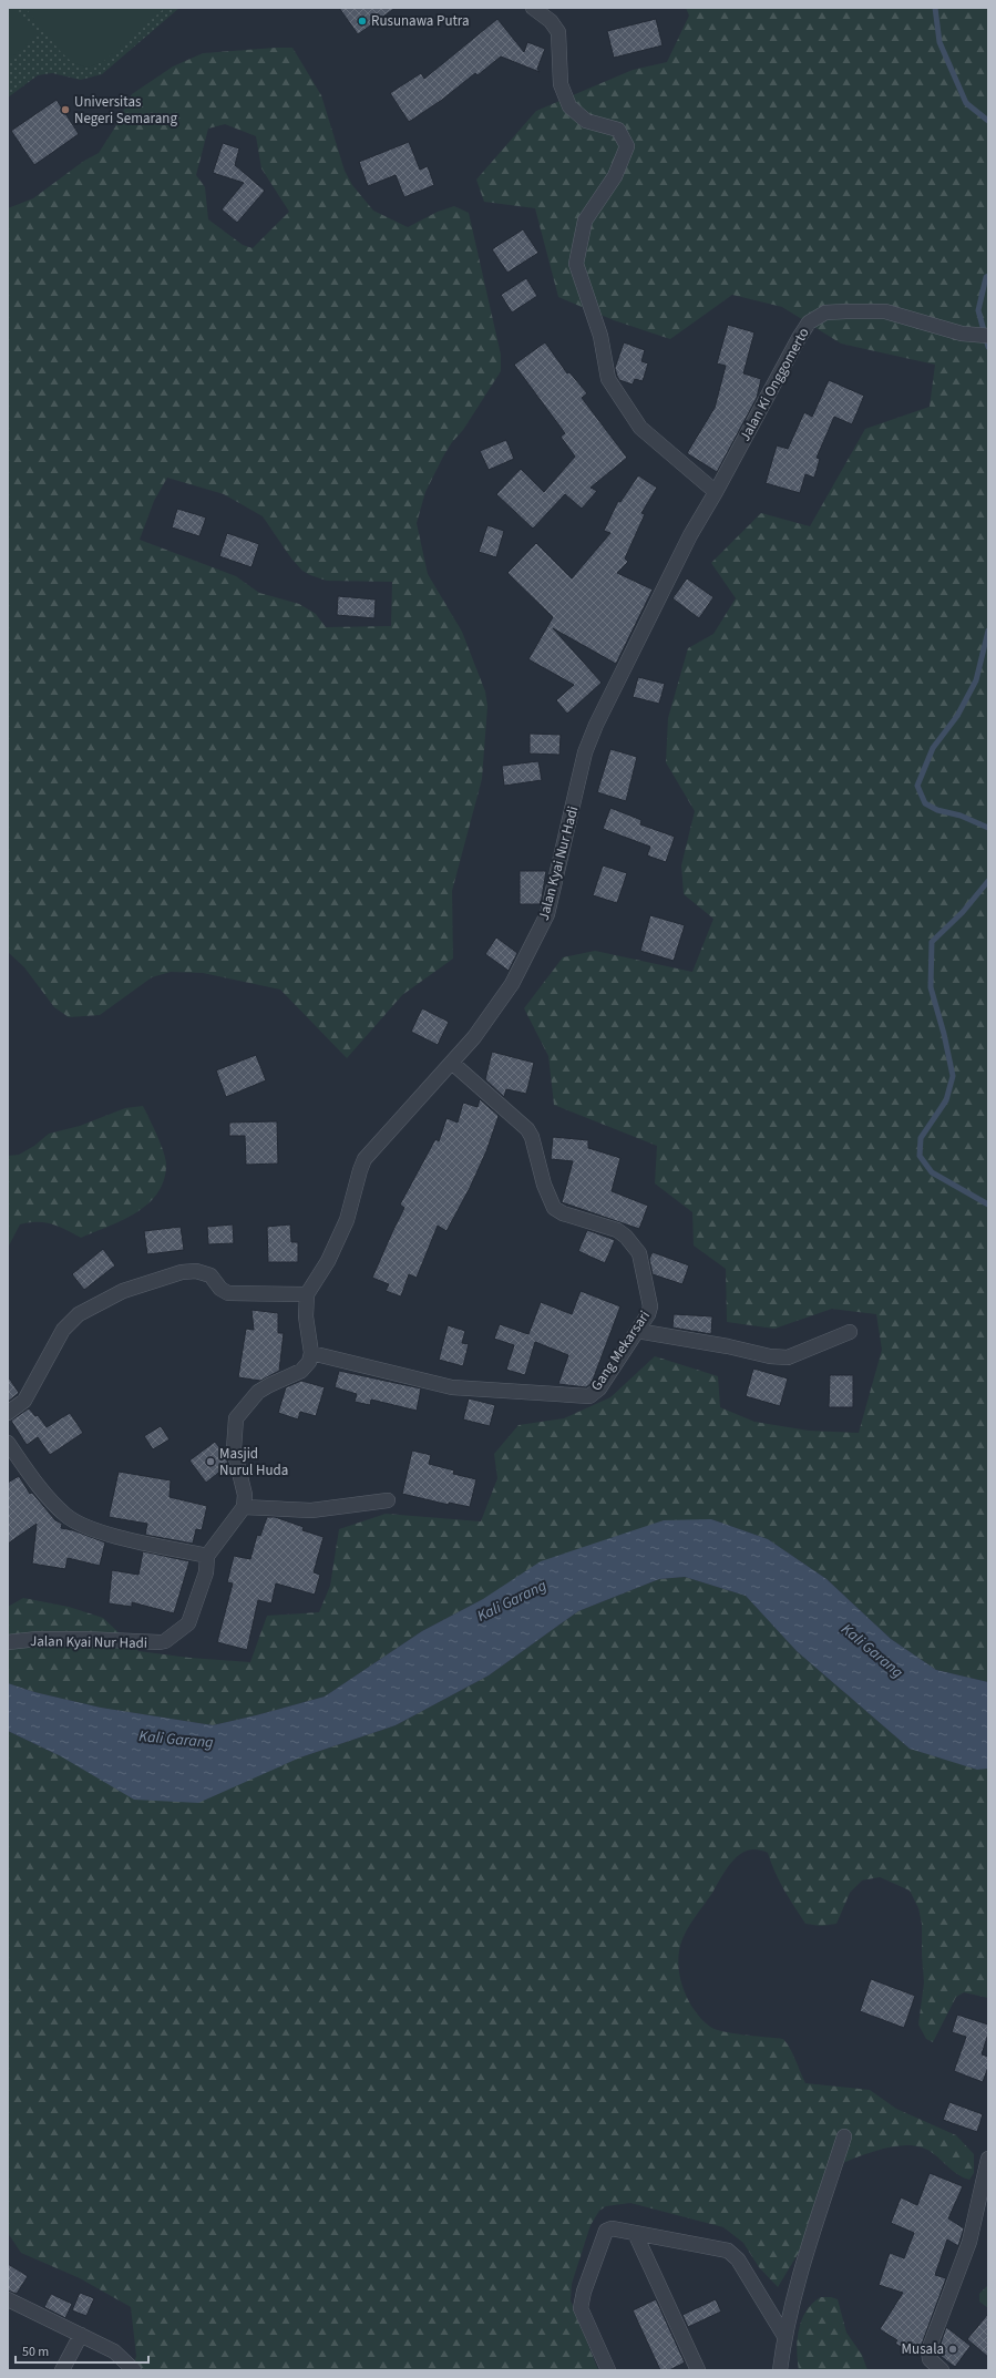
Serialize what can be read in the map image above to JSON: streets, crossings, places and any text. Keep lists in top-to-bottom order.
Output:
{
  "streets": {
    "street": ["Jalan Ki Onggomerto", "Jalan Kyai Nur Hadi", "Gang Mekarsari"]
  },
  "crossings": [
    ["Jalan Ki Onggomerto", "Jalan Kyai Nur Hadi"],
    ["Jalan Kyai Nur Hadi", "Gang Mekarsari"]
  ],
  "water": ["Kali Garang"],
  "places": [
    "Rusunawa Putra",
    "Universitas Negeri Semarang",
    "Masjid Nurul Huda",
    "Musala"
  ],
  "scale_bar": "50 m"
}
